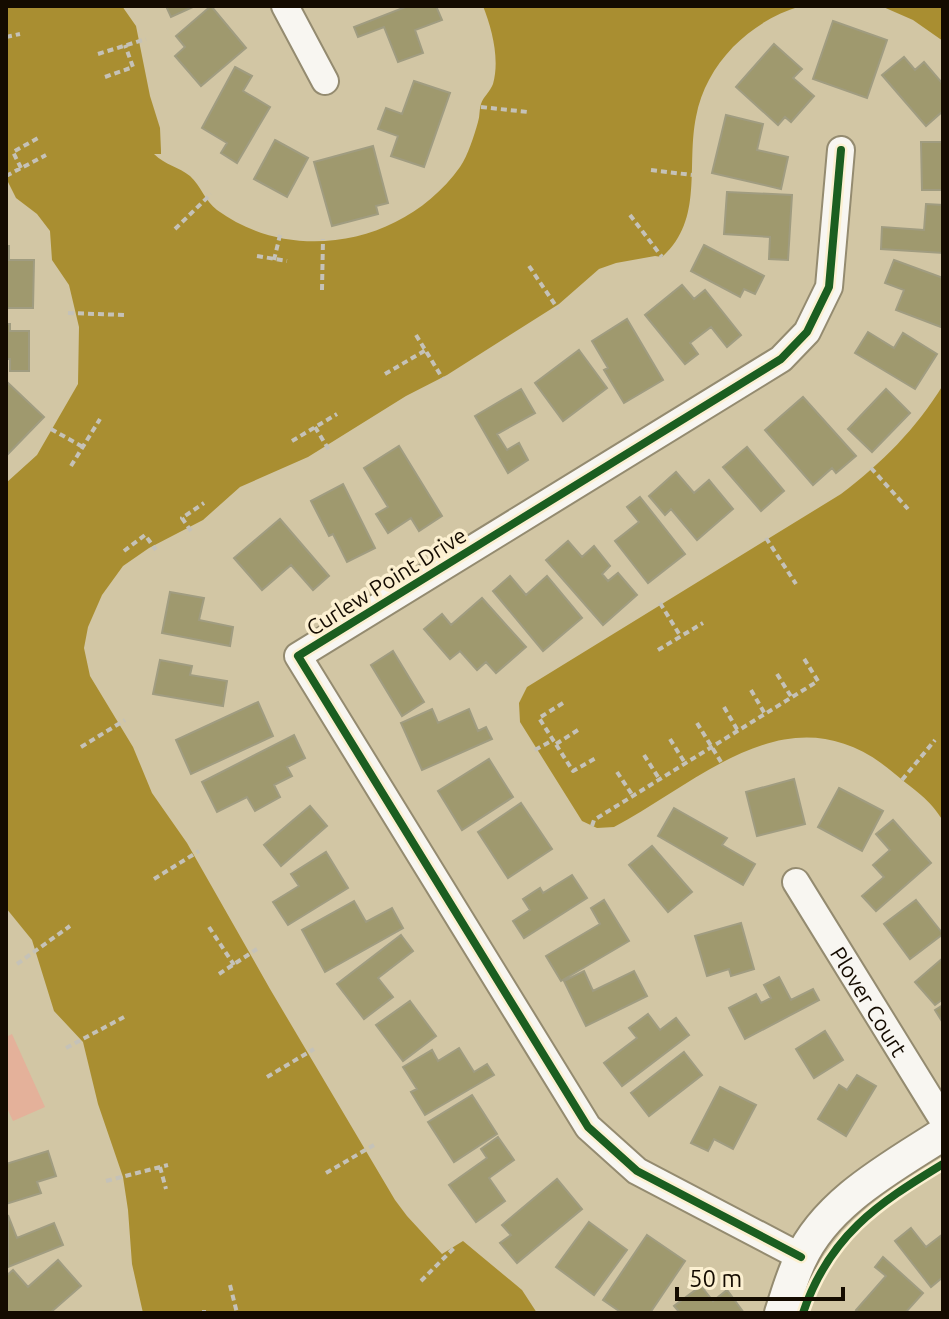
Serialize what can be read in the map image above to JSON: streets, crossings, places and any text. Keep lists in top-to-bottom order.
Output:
{
  "streets": {
    "street": ["Curlew Point Drive", "Plover Court"]
  },
  "scale_bar": "50 m"
}
